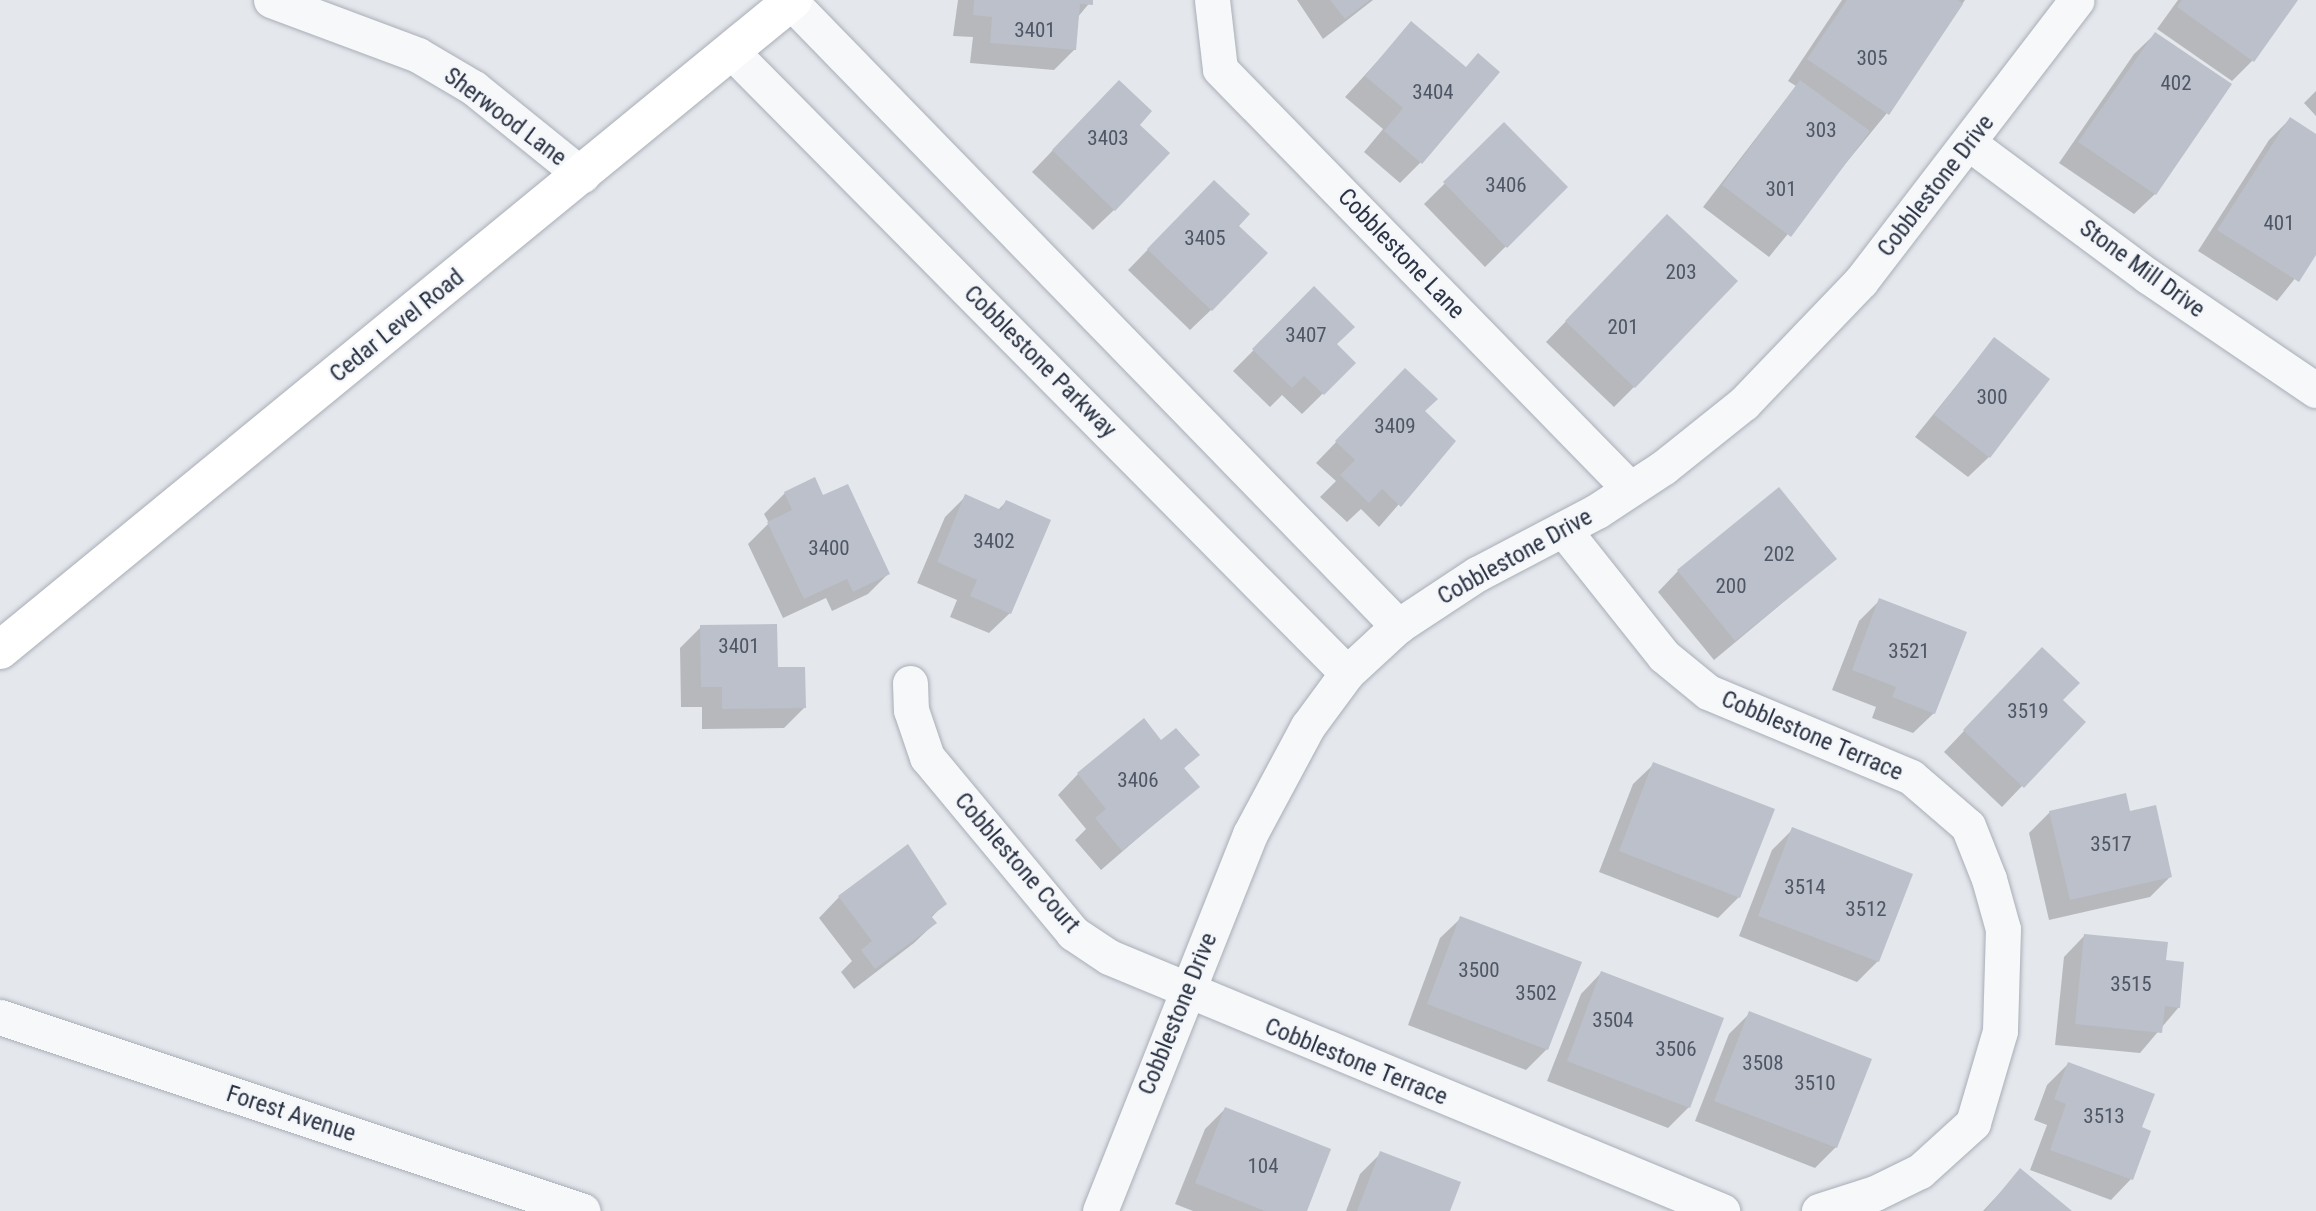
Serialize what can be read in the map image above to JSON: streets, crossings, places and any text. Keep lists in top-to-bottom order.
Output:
{
  "streets": {
    "main road": ["Cedar Level Road"],
    "street": [
      "Sherwood Lane",
      "Cobblestone Drive",
      "Cobblestone Lane",
      "Stone Mill Drive",
      "Cobblestone Parkway",
      "Cobblestone Terrace",
      "Cobblestone Court",
      "Forest Avenue"
    ]
  },
  "crossings": [
    ["Sherwood Lane", "Cedar Level Road"],
    ["Cobblestone Drive", "Cobblestone Lane"],
    ["Cobblestone Drive", "Stone Mill Drive"],
    ["Cobblestone Drive", "Cobblestone Parkway"],
    ["Cobblestone Drive", "Cobblestone Terrace"],
    ["Cobblestone Drive", "Cobblestone Court"],
    ["Cedar Level Road", "Cobblestone Parkway"],
    ["Cobblestone Terrace", "Cobblestone Court"]
  ],
  "house_numbers": [
    "3401",
    "305",
    "402",
    "3404",
    "303",
    "3403",
    "3406",
    "301",
    "401",
    "3405",
    "203",
    "201",
    "3407",
    "300",
    "3409",
    "3402",
    "3400",
    "202",
    "200",
    "3401",
    "3521",
    "3519",
    "3406",
    "3517",
    "3514",
    "3512",
    "3500",
    "3515",
    "3502",
    "3504",
    "3506",
    "3508",
    "3510",
    "3513",
    "104"
  ]
}
